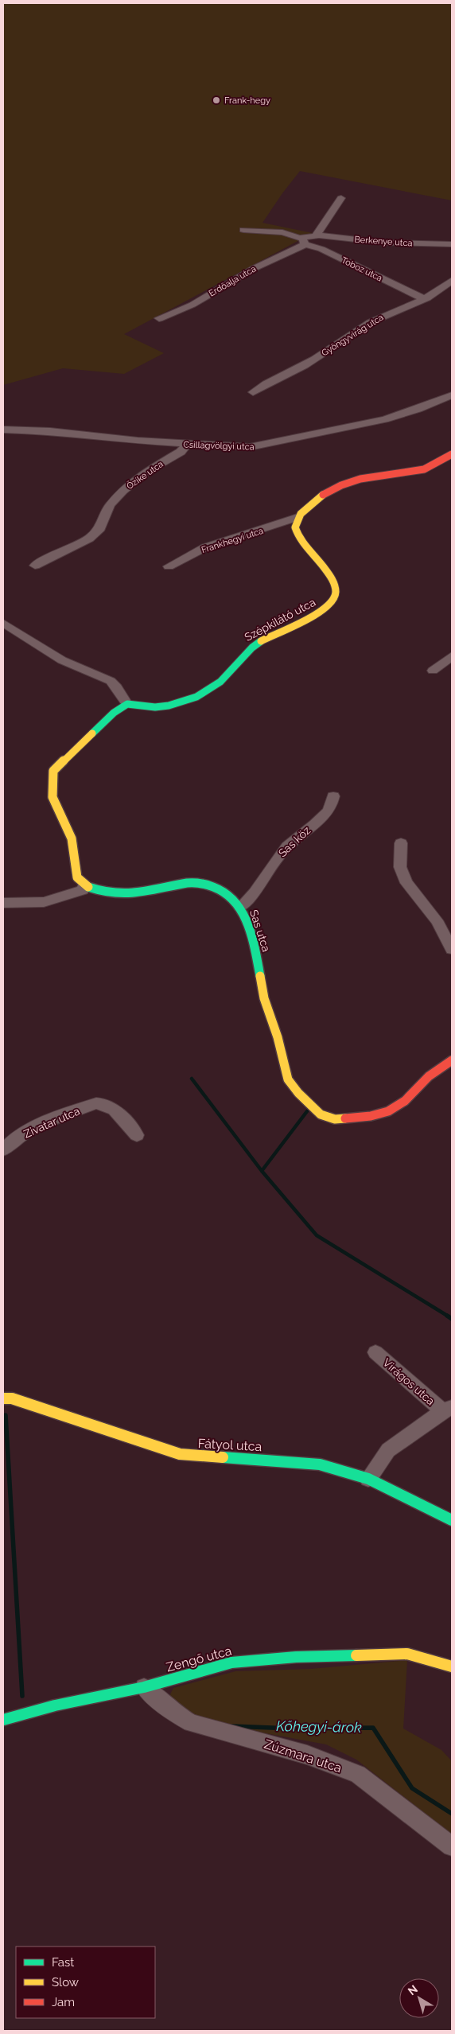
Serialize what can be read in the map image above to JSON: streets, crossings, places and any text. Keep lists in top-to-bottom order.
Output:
{
  "streets": {
    "street": [
      "Berkenye utca",
      "Toboz utca",
      "Erdőalja utca",
      "Gyöngyvirág utca",
      "Csillagvölgyi utca",
      "Őzike utca",
      "Frankhegyi utca",
      "Szépkilátó utca",
      "Sas köz",
      "Sas utca",
      "Zivatar utca",
      "Virágos utca",
      "Fátyol utca",
      "Zengő utca",
      "Zúzmara utca"
    ]
  },
  "crossings": [
    ["Berkenye utca", "Toboz utca"],
    ["Berkenye utca", "Erdőalja utca"],
    ["Toboz utca", "Erdőalja utca"],
    ["Toboz utca", "Gyöngyvirág utca"],
    ["Csillagvölgyi utca", "Őzike utca"],
    ["Frankhegyi utca", "Szépkilátó utca"],
    ["Sas köz", "Sas utca"],
    ["Zengő utca", "Zúzmara utca"]
  ],
  "water": ["Kőhegyi-árok"],
  "places": ["Frank-hegy"],
  "legend": ["Fast", "Slow", "Jam"],
  "north": "top left"
}
